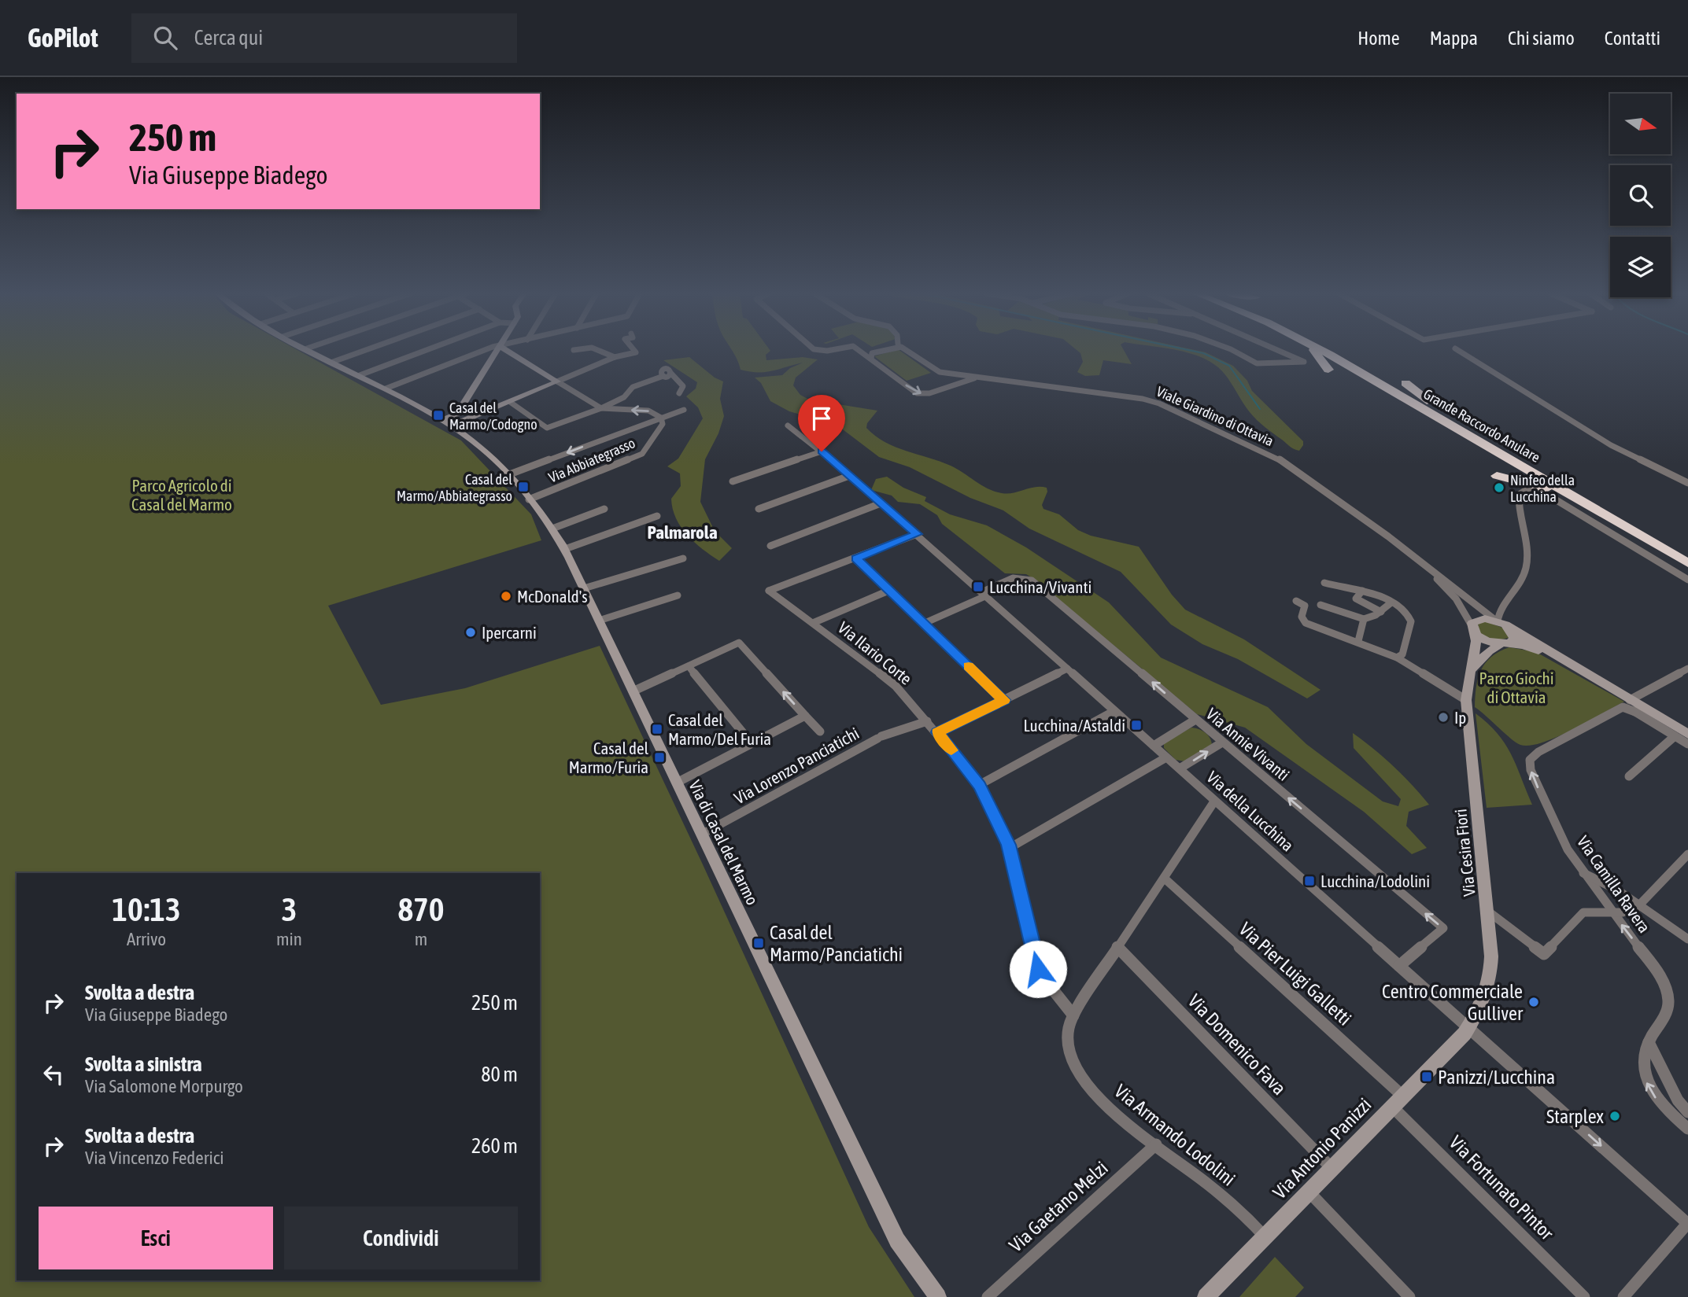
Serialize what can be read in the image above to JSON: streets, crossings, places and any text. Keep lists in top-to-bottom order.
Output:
{
  "streets": {
    "highway": ["Grande Raccordo Anulare"],
    "street": [
      "Viale Giardino di Ottavia",
      "Via Abbiategrasso",
      "Via Ilario Corte",
      "Via Annie Vivanti",
      "Via Lorenzo Panciatichi",
      "Via della Lucchina",
      "Via di Casal del Marmo",
      "Via Cesira Fiori",
      "Via Camilla Ravera",
      "Via Pier Luigi Galletti",
      "Via Domenico Fava",
      "Via Armando Lodolini",
      "Via Antonio Panizzi",
      "Via Fortunato Pintor",
      "Via Gaetano Melzi"
    ]
  },
  "crossings": [
    ["Viale Giardino di Ottavia", "Via Cesira Fiori"],
    ["Via Abbiategrasso", "Via di Casal del Marmo"],
    ["Via Ilario Corte", "Via Lorenzo Panciatichi"],
    ["Via Ilario Corte", "Via Armando Lodolini"],
    ["Via Annie Vivanti", "Via della Lucchina"],
    ["Via Lorenzo Panciatichi", "Via di Casal del Marmo"],
    ["Via della Lucchina", "Via Cesira Fiori"],
    ["Via della Lucchina", "Via Armando Lodolini"],
    ["Via della Lucchina", "Via Antonio Panizzi"],
    ["Via Cesira Fiori", "Via Antonio Panizzi"],
    ["Via Pier Luigi Galletti", "Via Armando Lodolini"],
    ["Via Pier Luigi Galletti", "Via Antonio Panizzi"],
    ["Via Pier Luigi Galletti", "Via Fortunato Pintor"],
    ["Via Domenico Fava", "Via Armando Lodolini"],
    ["Via Domenico Fava", "Via Antonio Panizzi"],
    ["Via Armando Lodolini", "Via Antonio Panizzi"],
    ["Via Armando Lodolini", "Via Gaetano Melzi"],
    ["Via Antonio Panizzi", "Via Fortunato Pintor"]
  ],
  "one_way": ["Via Annie Vivanti"],
  "districts": ["Palmarola"],
  "parks": ["Parco Agricolo di Casal del Marmo", "Parco Giochi di Ottavia"],
  "places": {
    "transit": [
      "Casal del Marmo/Codogno",
      "Casal del Marmo/Abbiategrasso",
      "Lucchina/Vivanti",
      "Lucchina/Astaldi",
      "Casal del Marmo/Del Furia",
      "Casal del Marmo/Furia",
      "Lucchina/Lodolini",
      "Casal del Marmo/Panciatichi",
      "Panizzi/Lucchina"
    ],
    "other": [
      "Ninfeo della Lucchina",
      "McDonald's",
      "Ipercarni",
      "Ip",
      "Centro Commerciale Gulliver",
      "Starplex"
    ]
  },
  "north": "right",
  "page": {
    "header": "GoPilot",
    "search": "Cerca qui",
    "nav": [
      "Home",
      "Mappa",
      "Chi siamo",
      "Contatti"
    ],
    "turn": ["250 m", "Via Giuseppe Biadego"],
    "eta": [
      "10:13",
      "Arrivo",
      "3",
      "min",
      "870",
      "m"
    ],
    "list": [
      {
        "name": "Svolta a destra",
        "note": "Via Giuseppe Biadego",
        "value": "250 m"
      },
      {
        "name": "Svolta a sinistra",
        "note": "Via Salomone Morpurgo",
        "value": "80 m"
      },
      {
        "name": "Svolta a destra",
        "note": "Via Vincenzo Federici",
        "value": "260 m"
      }
    ],
    "buttons": ["Esci", "Condividi"]
  }
}
